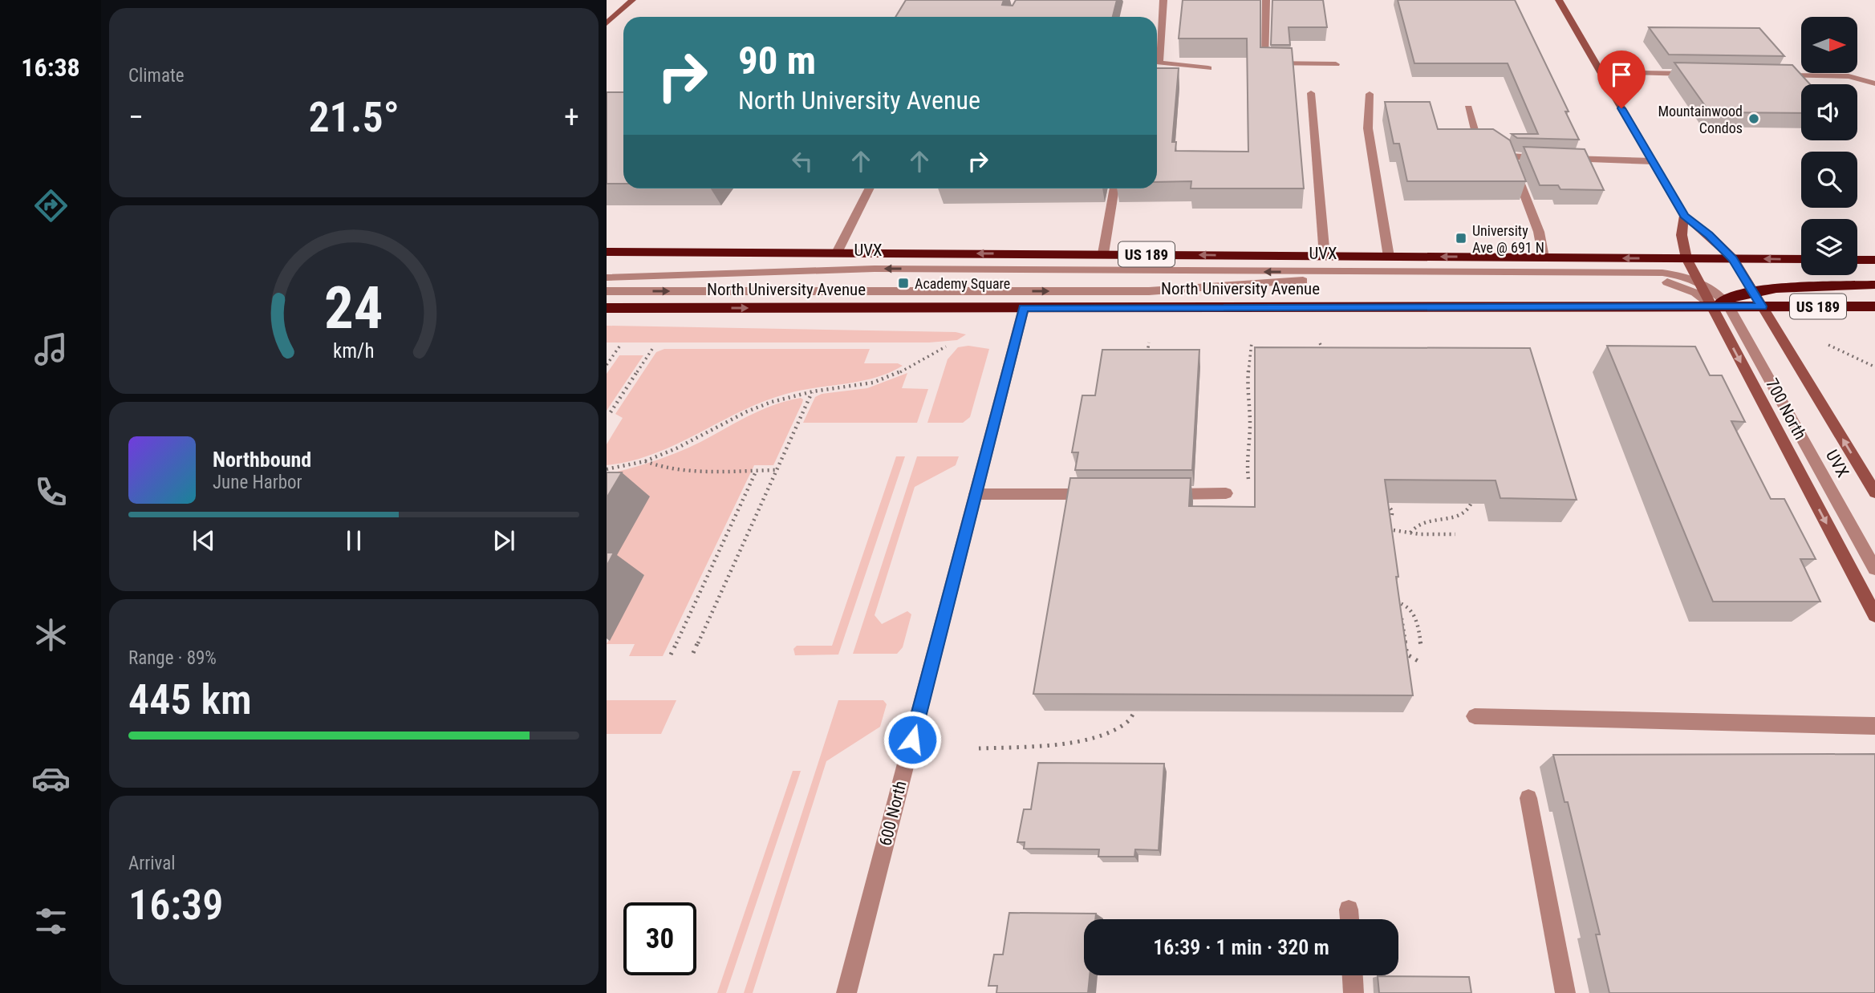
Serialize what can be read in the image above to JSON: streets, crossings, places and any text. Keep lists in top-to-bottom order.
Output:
{
  "streets": {
    "highway": ["US 189", "North University Avenue"],
    "street": ["UVX", "700 North", "600 North"]
  },
  "crossings": [
    ["UVX", "North University Avenue"],
    ["UVX", "700 North"],
    ["North University Avenue", "700 North"],
    ["North University Avenue", "600 North"]
  ],
  "places": {
    "other": ["Mountainwood Condos"],
    "transit": ["University Ave @ 691 N", "Academy Square"]
  },
  "north": "right",
  "page": {
    "tabs": "16:38",
    "tile": [
      "Climate",
      ["Range · 89%", "445 km"],
      ["Arrival", "16:39"]
    ],
    "turn": ["90 m", "North University Avenue"],
    "heat": ["−", "21.5°", "+"],
    "song": ["Northbound", "June Harbor"],
    "limit": "30",
    "trip": "16:39 · 1 min · 320 m",
    "gauge": ["24", "km/h"]
  }
}
